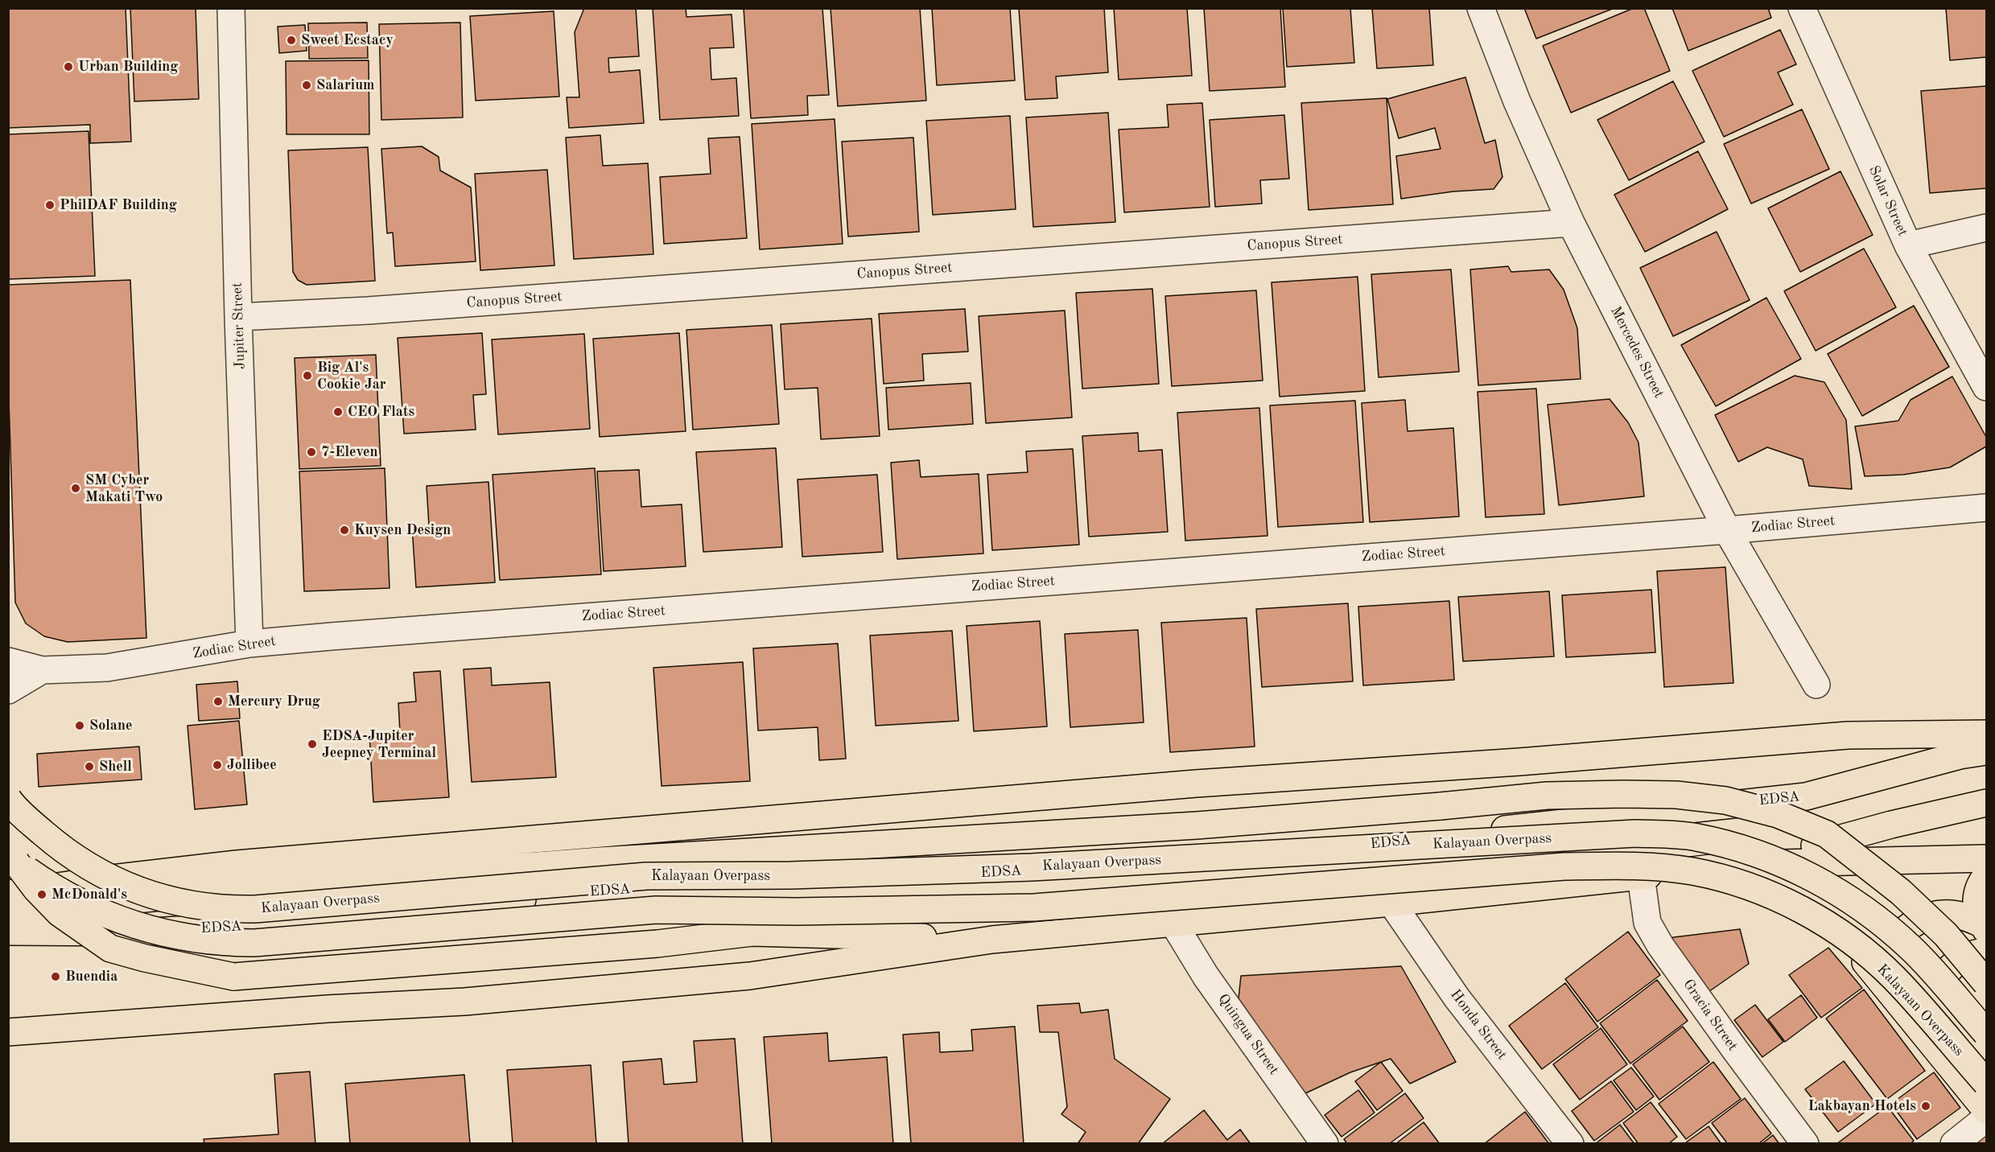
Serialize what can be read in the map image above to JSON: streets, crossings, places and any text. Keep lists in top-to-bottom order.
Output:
{
  "streets": {
    "main road": ["EDSA", "Kalayaan Overpass"],
    "street": [
      "Solar Street",
      "Canopus Street",
      "Jupiter Street",
      "Mercedes Street",
      "Zodiac Street",
      "Gracia Street",
      "Honda Street",
      "Quingua Street"
    ]
  },
  "crossings": [
    ["Canopus Street", "Jupiter Street"],
    ["Canopus Street", "Mercedes Street"],
    ["Jupiter Street", "Zodiac Street"],
    ["Mercedes Street", "Zodiac Street"]
  ],
  "places": [
    "Sweet Ecstacy",
    "Urban Building",
    "Salarium",
    "PhilDAF Building",
    "Big Al's Cookie Jar",
    "CEO Flats",
    "7-Eleven",
    "SM Cyber Makati Two",
    "Kuysen Design",
    "Mercury Drug",
    "Solane",
    "EDSA-Jupiter Jeepney Terminal",
    "Jollibee",
    "Shell",
    "McDonald's",
    "Buendia",
    "Lakbayan Hotels"
  ]
}
